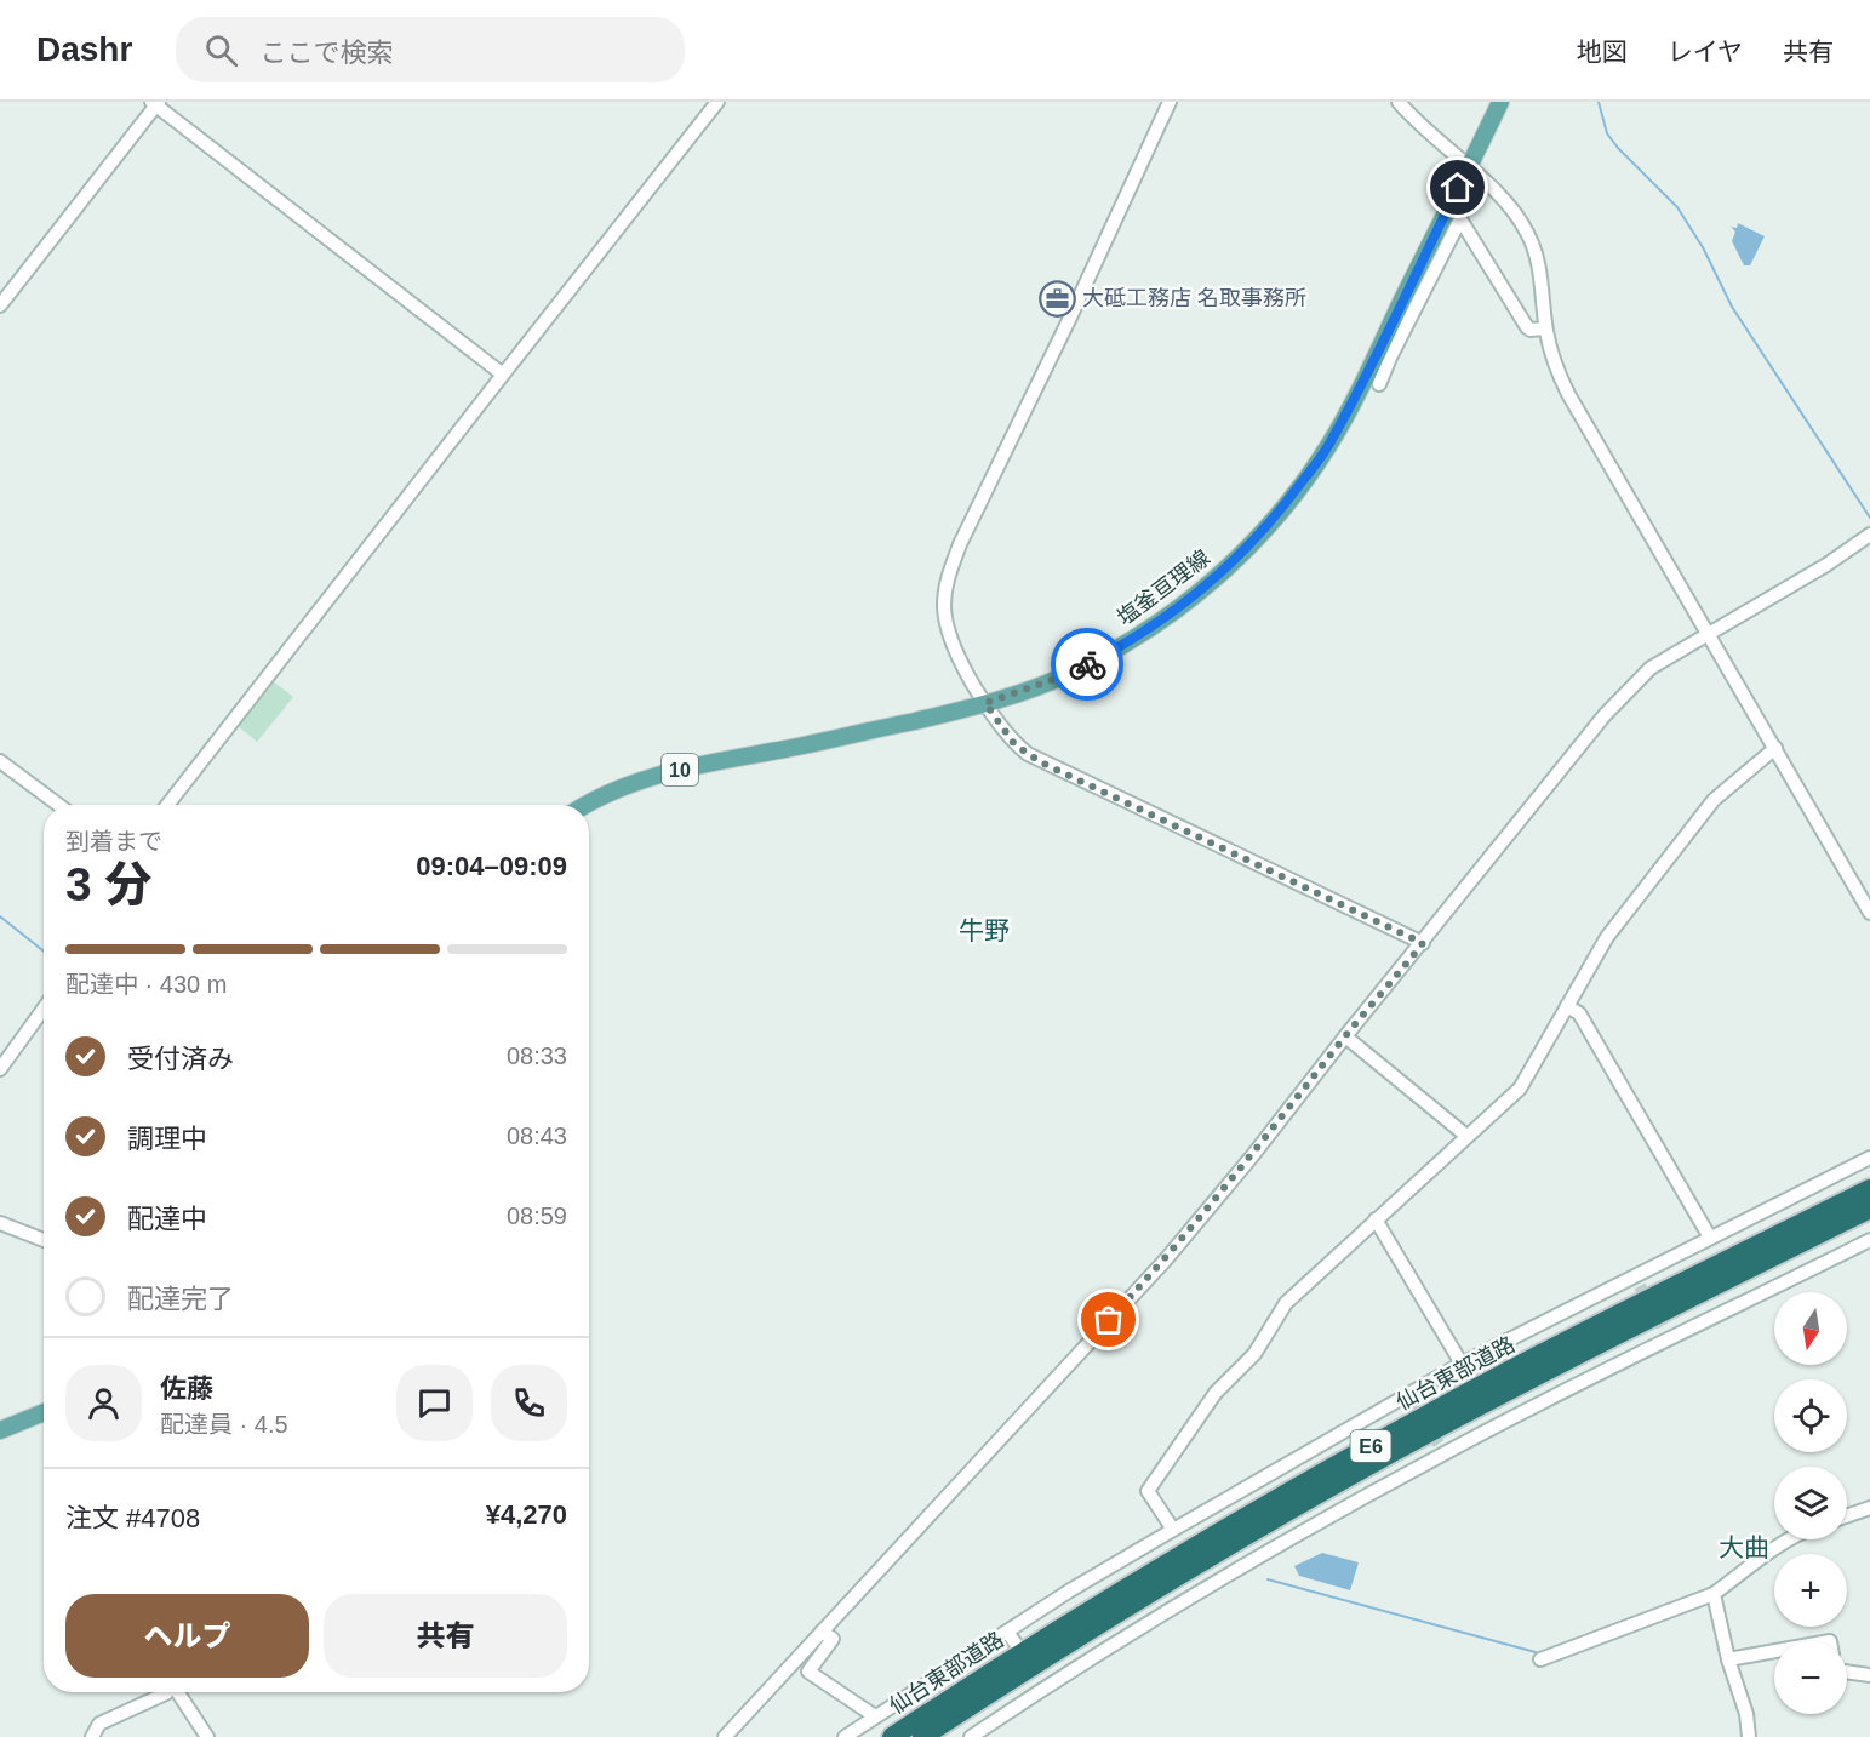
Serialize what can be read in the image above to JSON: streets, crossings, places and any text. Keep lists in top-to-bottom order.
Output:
{
  "streets": {
    "highway": ["仙台東部道路", "E6"],
    "main road": ["塩釜亘理線", "10"]
  },
  "districts": ["牛野", "大曲"],
  "places": {
    "office": ["大砥工務店 名取事務所"]
  },
  "north": "bottom",
  "page": {
    "header": "Dashr",
    "search": "ここで検索",
    "nav": ["地図", "レイヤ", "共有"],
    "heading": ["3 分", "到着まで", "09:04–09:09"],
    "panel": [
      "佐藤",
      "配達員 · 4.5",
      "注文 #4708",
      "¥4,270"
    ],
    "bar": "配達中 · 430 m",
    "list": [
      ["受付済み", "08:33"],
      ["調理中", "08:43"],
      ["配達中", "08:59"],
      "配達完了"
    ],
    "map_buttons": ["+", "−"],
    "buttons": ["ヘルプ", "共有"]
  }
}
